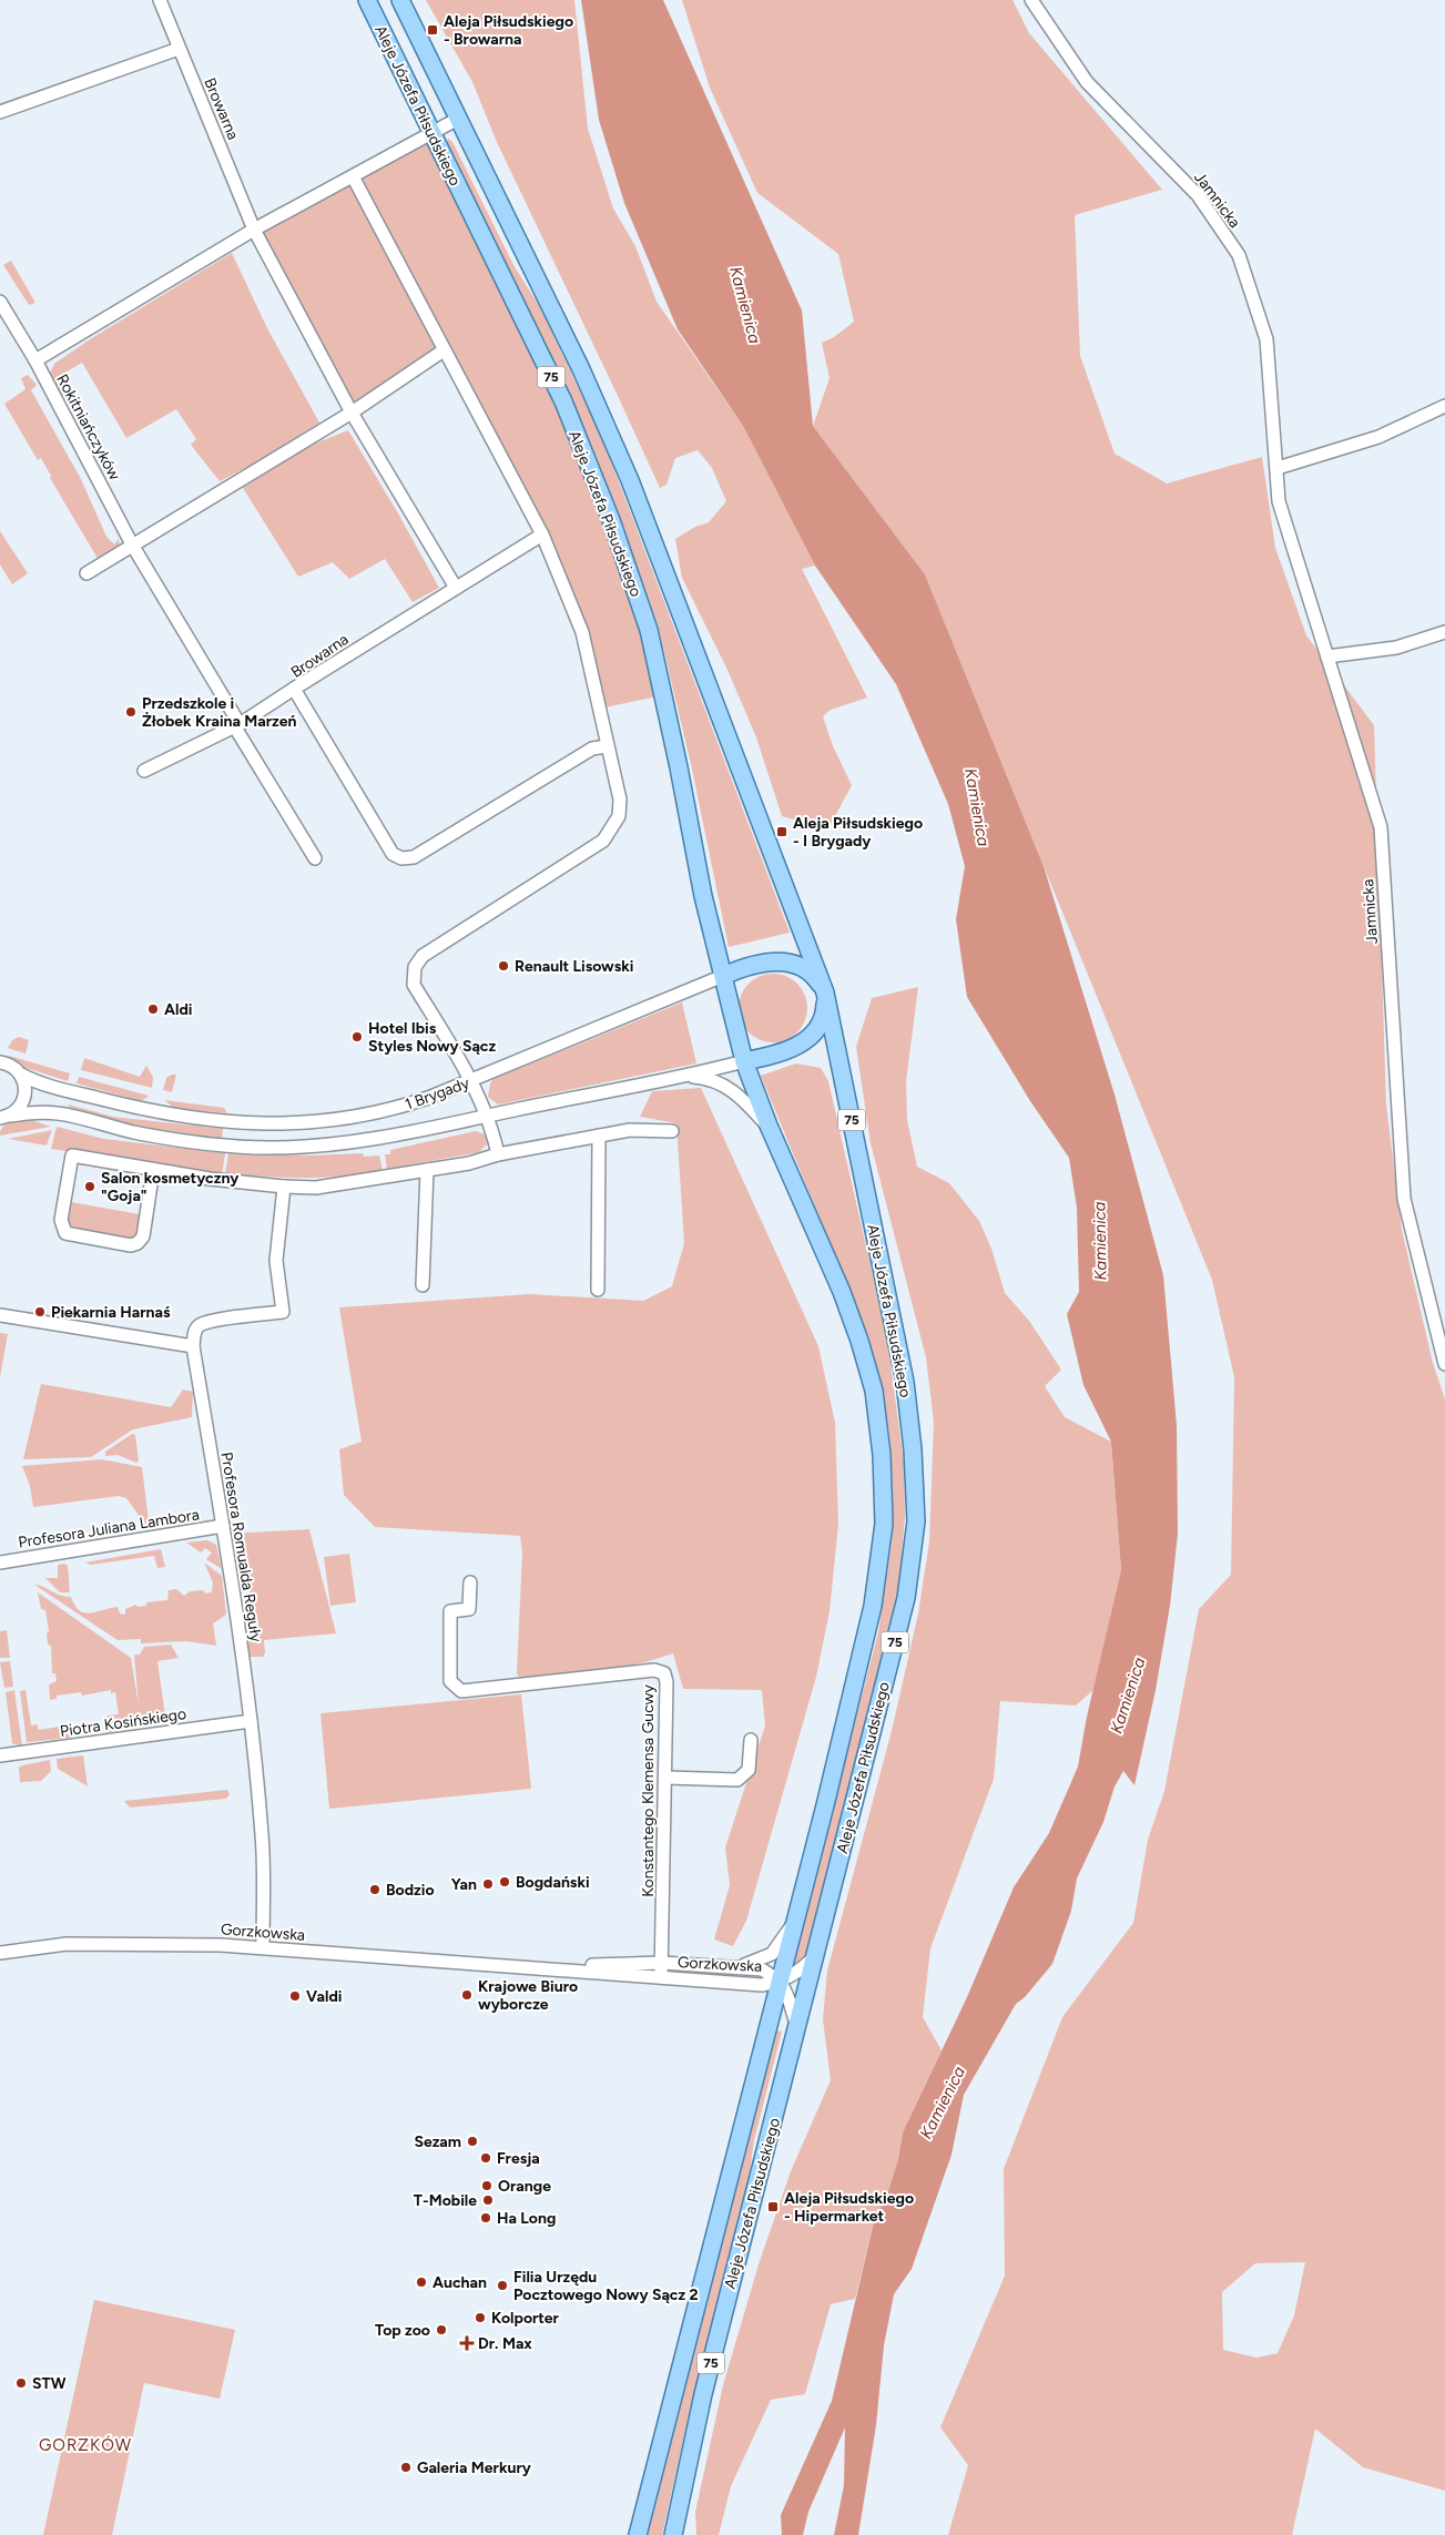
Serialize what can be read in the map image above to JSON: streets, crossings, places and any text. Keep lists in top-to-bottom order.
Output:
{
  "streets": {
    "main road": ["Aleje Józefa Piłsudskiego", "75", "1 Brygady"],
    "street": [
      "Browarna",
      "Jamnicka",
      "Rokitniańczyków",
      "Profesora Juliana Lambora",
      "Profesora Romualda Reguły",
      "Piotra Kosińskiego",
      "Konstantego Klemensa Gucwy",
      "Gorzkowska"
    ]
  },
  "crossings": [
    ["Aleje Józefa Piłsudskiego", "1 Brygady"],
    ["Aleje Józefa Piłsudskiego", "Gorzkowska"],
    ["Profesora Juliana Lambora", "Profesora Romualda Reguły"],
    ["Profesora Romualda Reguły", "Piotra Kosińskiego"],
    ["Profesora Romualda Reguły", "Gorzkowska"],
    ["Konstantego Klemensa Gucwy", "Gorzkowska"]
  ],
  "districts": ["GORZKÓW"],
  "water": ["Kamienica"],
  "places": {
    "transit": ["Aleja Piłsudskiego - Browarna", "Aleja Piłsudskiego - I Brygady", "Aleja Piłsudskiego - Hipermarket"],
    "other": [
      "Przedszkole i Żłobek Kraina Marzeń",
      "Renault Lisowski",
      "Aldi",
      "Hotel Ibis Styles Nowy Sącz",
      "Salon kosmetyczny \"Goja\"",
      "Piekarnia Harnaś",
      "Bogdański",
      "Yan",
      "Bodzio",
      "Krajowe Biuro wyborcze",
      "Valdi",
      "Sezam",
      "Fresja",
      "Orange",
      "T-Mobile",
      "Ha Long",
      "Auchan",
      "Filia Urzędu Pocztowego Nowy Sącz 2",
      "Kolporter",
      "Top zoo",
      "STW",
      "Galeria Merkury"
    ],
    "health": ["Dr. Max"]
  }
}
